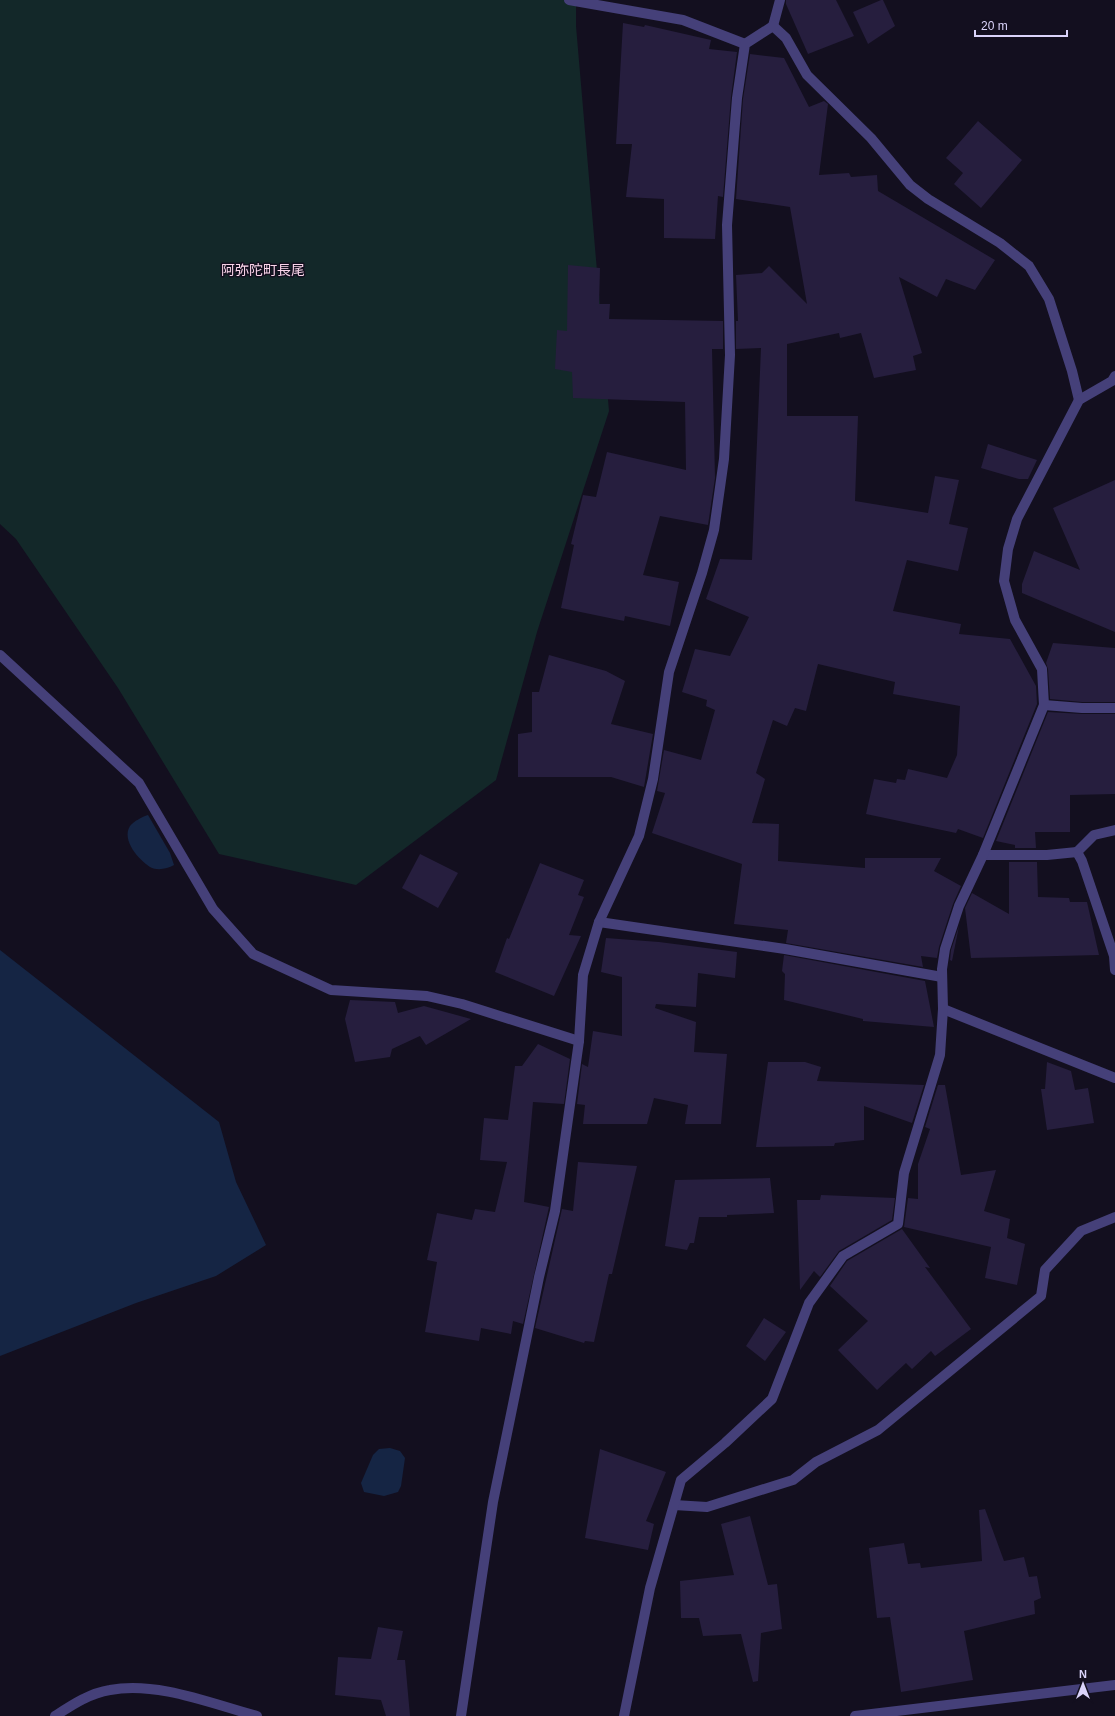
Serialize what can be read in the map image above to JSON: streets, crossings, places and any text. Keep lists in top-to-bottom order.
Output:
{
  "districts": ["阿弥陀町長尾"],
  "scale_bar": "20 m",
  "north": "top"
}
